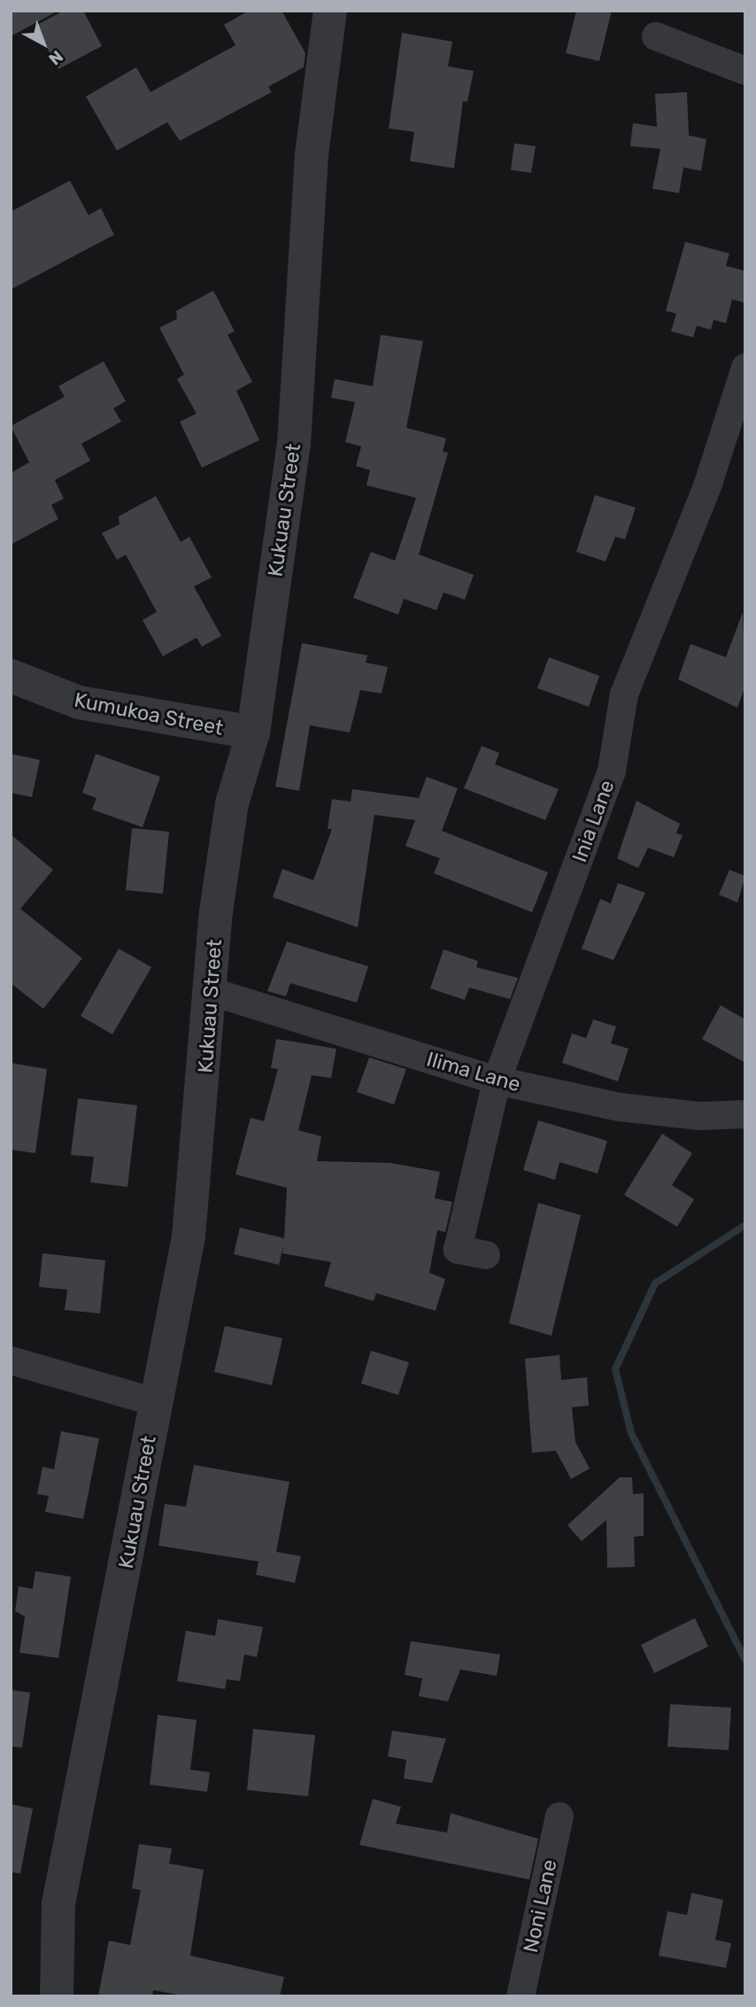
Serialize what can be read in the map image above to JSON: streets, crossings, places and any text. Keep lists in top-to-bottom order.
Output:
{
  "streets": {
    "street": [
      "Kukuau Street",
      "Kumukoa Street",
      "Inia Lane",
      "Ilima Lane",
      "Noni Lane"
    ]
  },
  "crossings": [
    ["Kukuau Street", "Kumukoa Street"],
    ["Kukuau Street", "Ilima Lane"],
    ["Inia Lane", "Ilima Lane"]
  ],
  "north": "bottom right"
}
